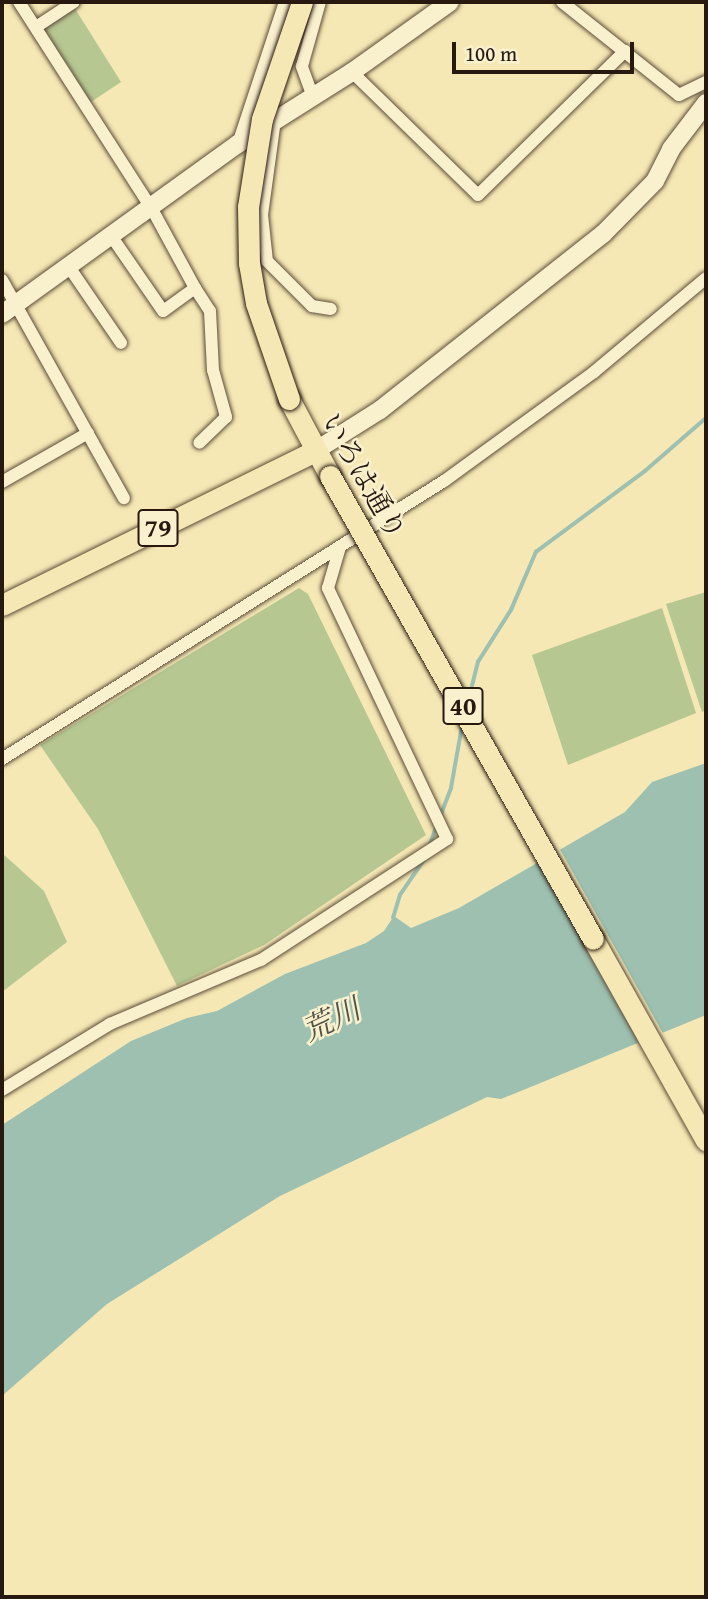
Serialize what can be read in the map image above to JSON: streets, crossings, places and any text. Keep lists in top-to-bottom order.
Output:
{
  "streets": {
    "main road": ["いろは通り", "79", "40"]
  },
  "crossings": [
    ["いろは通り", "79"]
  ],
  "water": ["荒川"],
  "scale_bar": "100 m"
}
